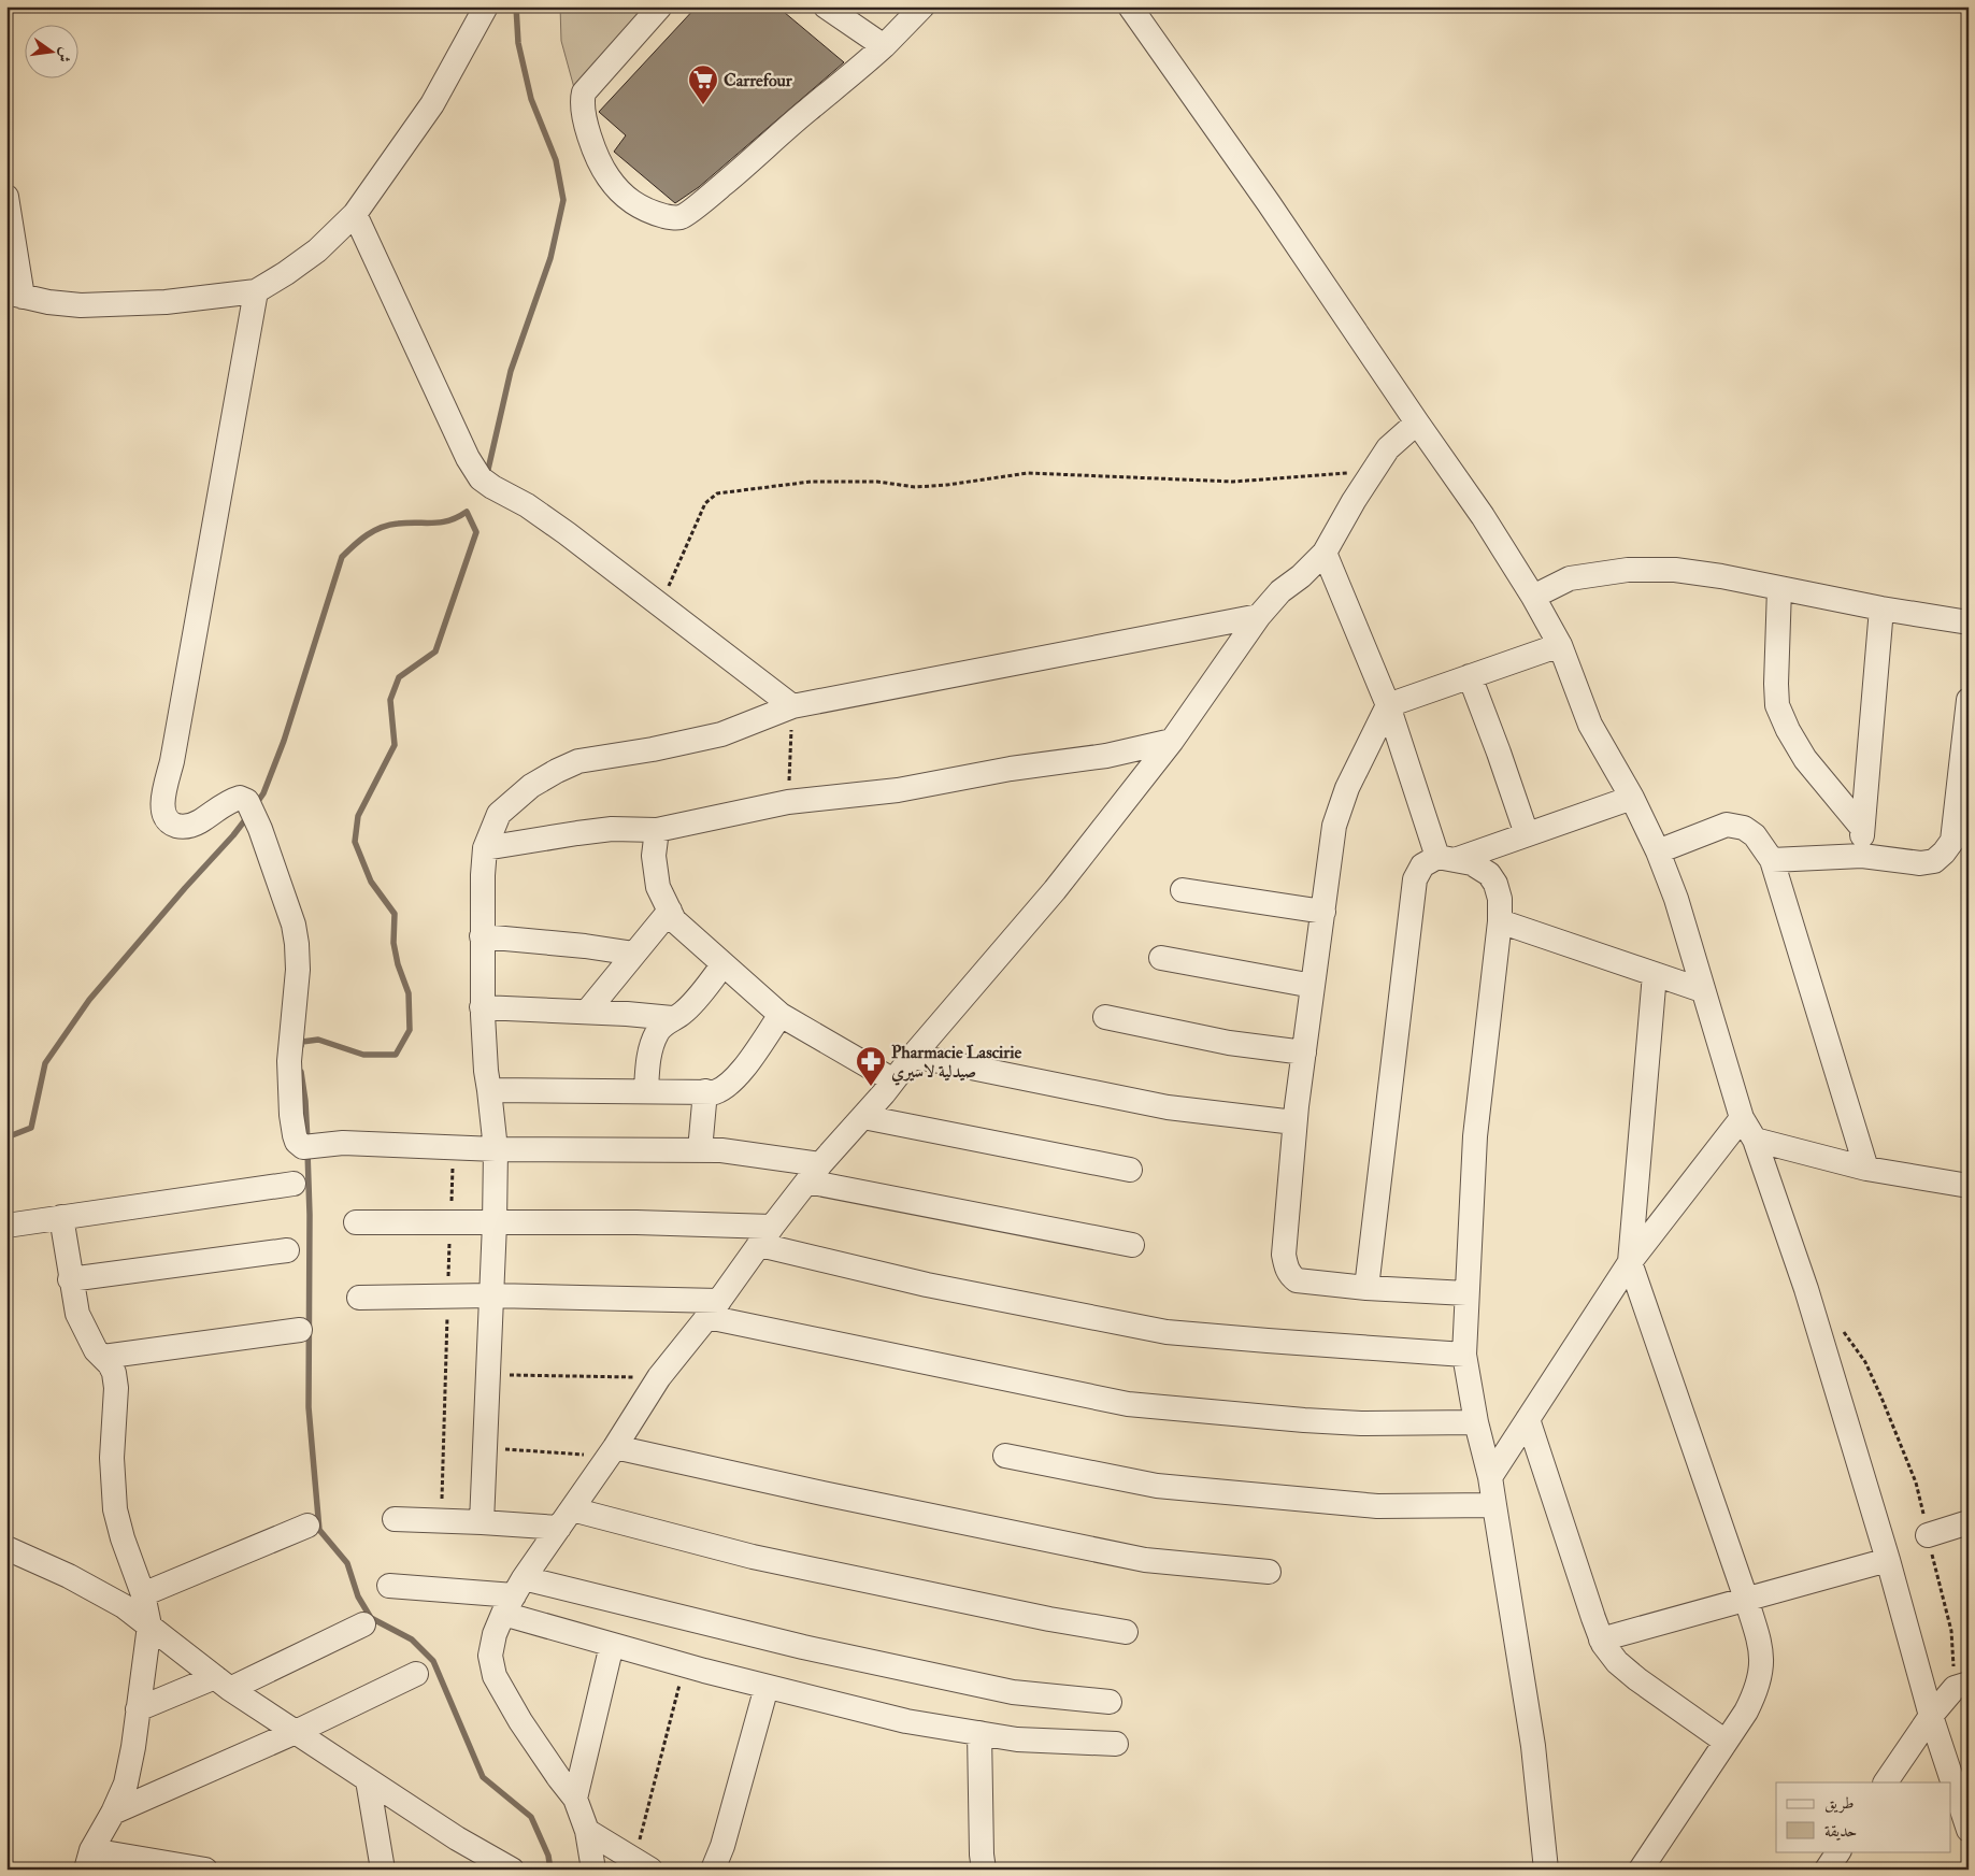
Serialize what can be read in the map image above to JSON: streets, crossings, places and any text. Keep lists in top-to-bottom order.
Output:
{
  "places": {
    "supermarket": ["Carrefour"],
    "pharmacy": ["Pharmacie Lascirie صيدلية لاسيري"]
  },
  "legend": ["طريق", "حديقة"],
  "north": "right"
}
